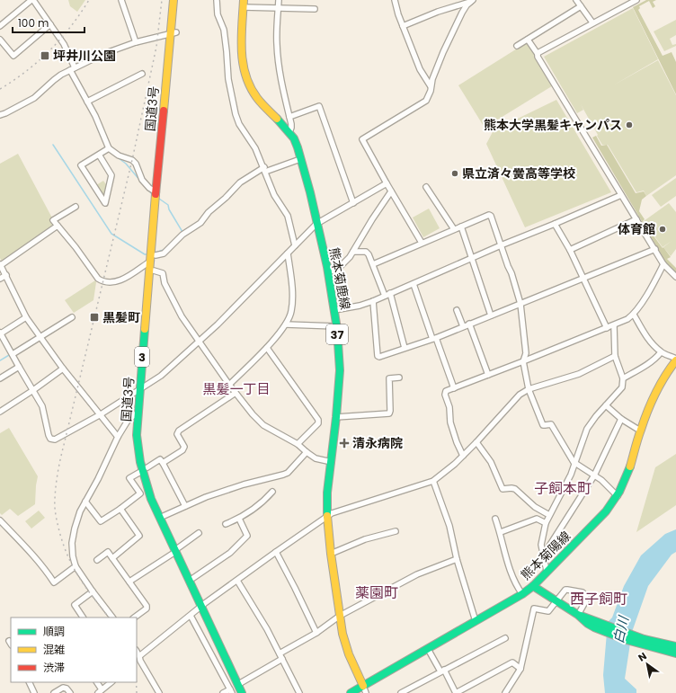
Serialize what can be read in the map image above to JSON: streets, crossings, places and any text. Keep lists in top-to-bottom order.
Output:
{
  "streets": {
    "main road": [
      "国道3号",
      "熊本菊鹿線",
      "37",
      "3",
      "熊本菊陽線"
    ]
  },
  "crossings": [
    ["熊本菊鹿線", "熊本菊陽線"]
  ],
  "districts": [
    "黒髪一丁目",
    "子飼本町",
    "薬園町",
    "西子飼町"
  ],
  "water": ["白川"],
  "places": {
    "transit": ["坪井川公園", "黒髪町"],
    "other": ["熊本大学黒髪キャンパス", "県立済々黌高等学校", "体育館"],
    "health": ["清永病院"]
  },
  "legend": ["順調", "混雑", "渋滞"],
  "scale_bar": "100 m",
  "north": "top left"
}
